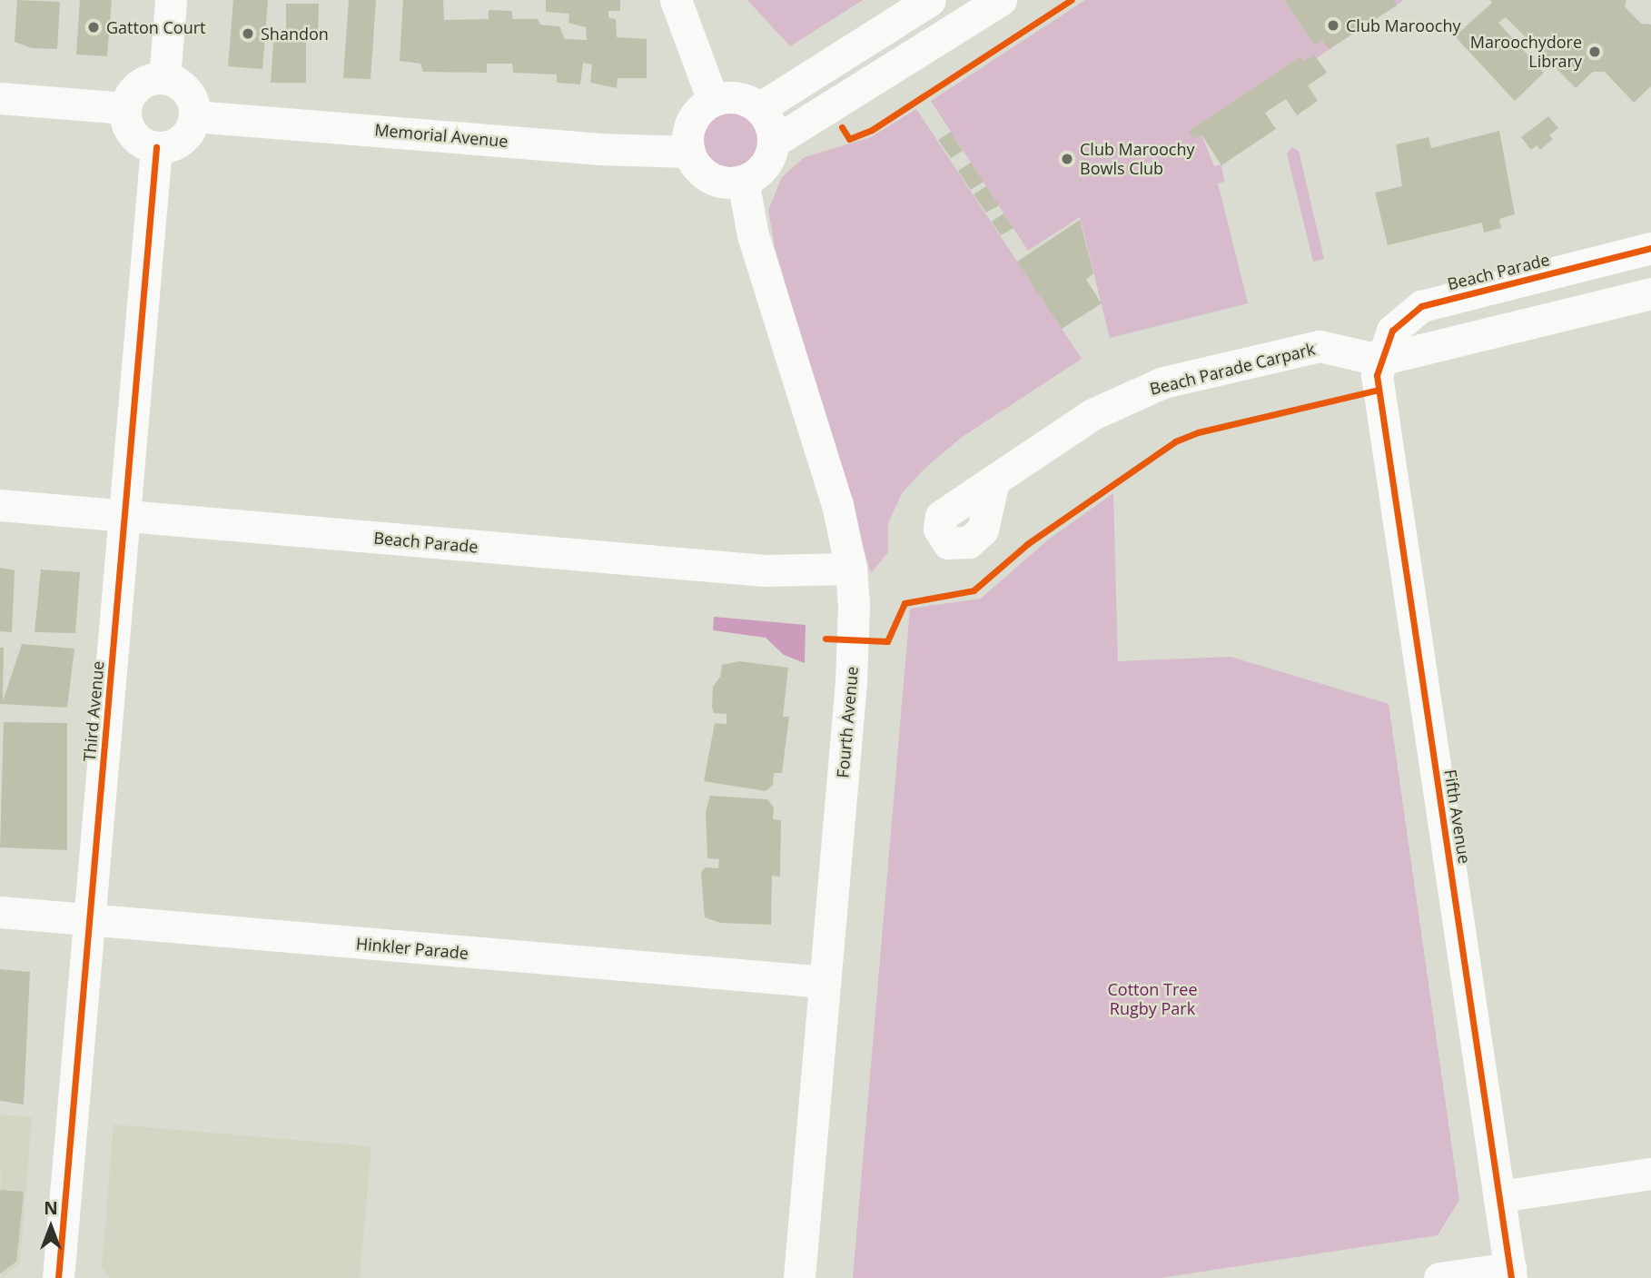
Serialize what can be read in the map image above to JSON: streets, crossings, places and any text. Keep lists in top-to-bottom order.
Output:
{
  "streets": {
    "street": [
      "Memorial Avenue",
      "Beach Parade",
      "Beach Parade Carpark",
      "Third Avenue",
      "Fourth Avenue",
      "Fifth Avenue",
      "Hinkler Parade"
    ]
  },
  "crossings": [
    ["Memorial Avenue", "Third Avenue"],
    ["Memorial Avenue", "Fourth Avenue"],
    ["Beach Parade", "Beach Parade Carpark"],
    ["Beach Parade", "Third Avenue"],
    ["Beach Parade", "Fourth Avenue"],
    ["Beach Parade", "Fifth Avenue"],
    ["Beach Parade Carpark", "Fifth Avenue"],
    ["Third Avenue", "Hinkler Parade"],
    ["Fourth Avenue", "Hinkler Parade"]
  ],
  "parks": ["Cotton Tree Rugby Park"],
  "places": [
    "Club Maroochy",
    "Gatton Court",
    "Shandon",
    "Maroochydore Library",
    "Club Maroochy Bowls Club"
  ],
  "north": "top"
}
